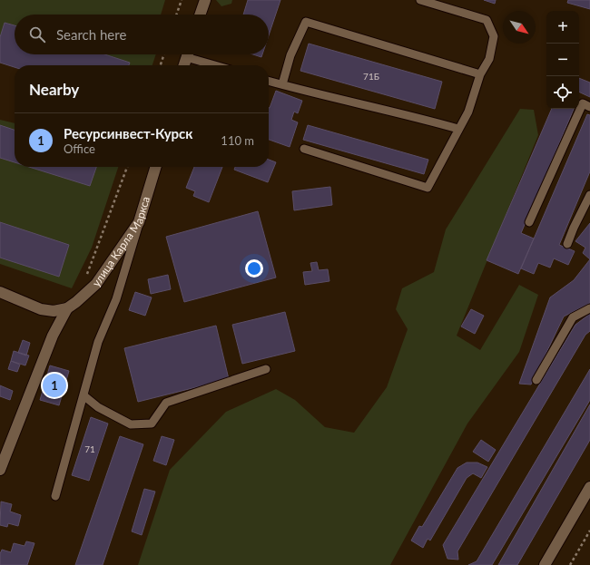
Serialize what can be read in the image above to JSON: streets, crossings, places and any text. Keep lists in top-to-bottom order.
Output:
{
  "streets": {
    "street": ["улица Карла Маркса"]
  },
  "house_numbers": ["71Б", "71"],
  "north": "bottom right",
  "page": {
    "map_buttons": ["+", "−"],
    "search": "Search here",
    "heading": "Nearby",
    "list": [
      {
        "mark": "1",
        "name": "Ресурсинвест-Курск",
        "note": "Office",
        "value": "110 m"
      }
    ],
    "pins": "1"
  }
}
